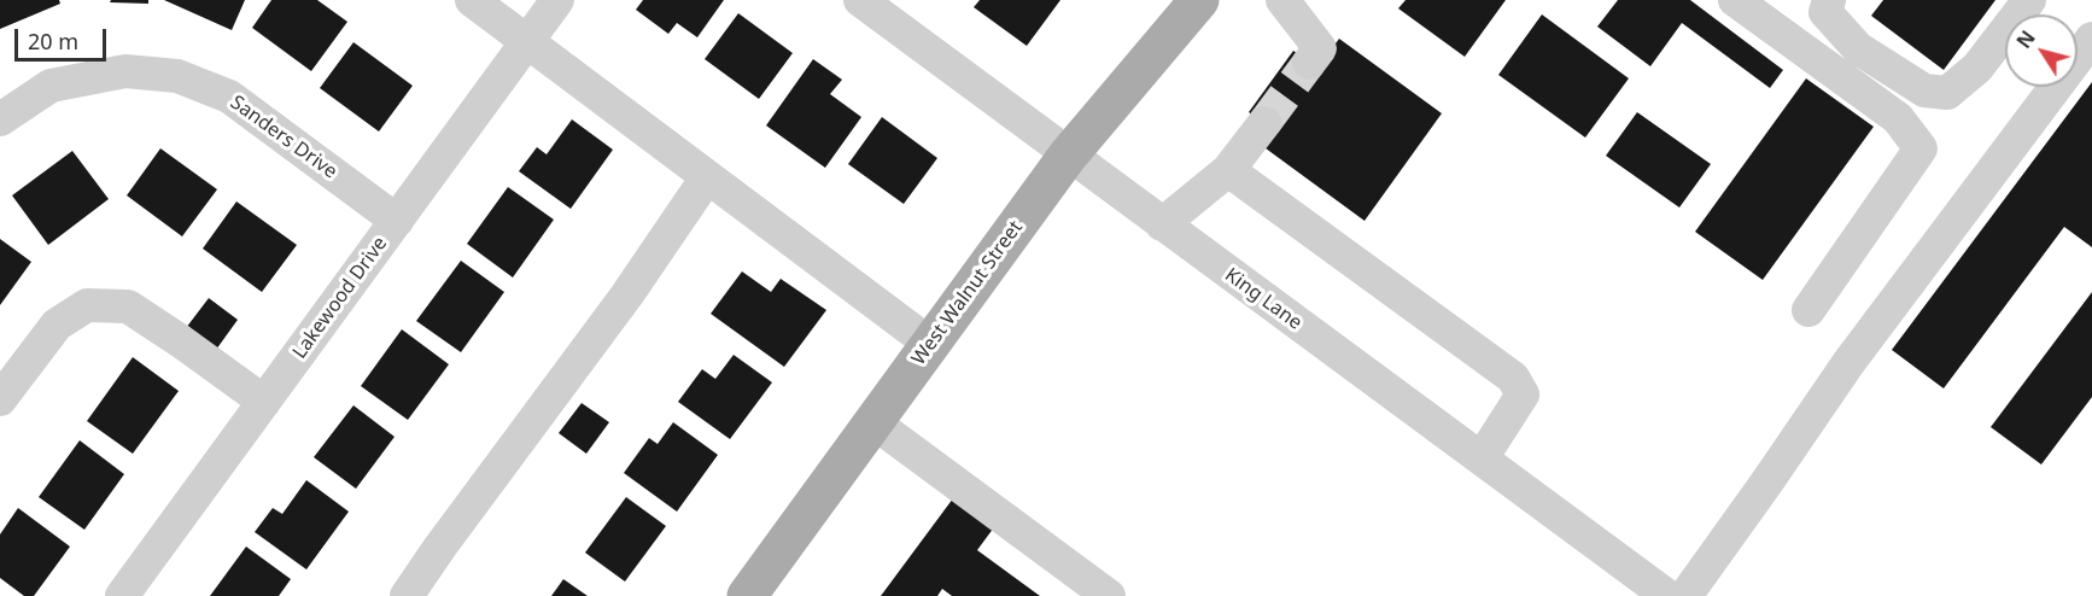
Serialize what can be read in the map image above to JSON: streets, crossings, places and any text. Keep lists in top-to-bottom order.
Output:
{
  "streets": {
    "main road": ["West Walnut Street"],
    "street": ["Sanders Drive", "Lakewood Drive", "King Lane"]
  },
  "crossings": [
    ["Sanders Drive", "Lakewood Drive"],
    ["West Walnut Street", "King Lane"]
  ],
  "scale_bar": "20 m",
  "north": "top left"
}
